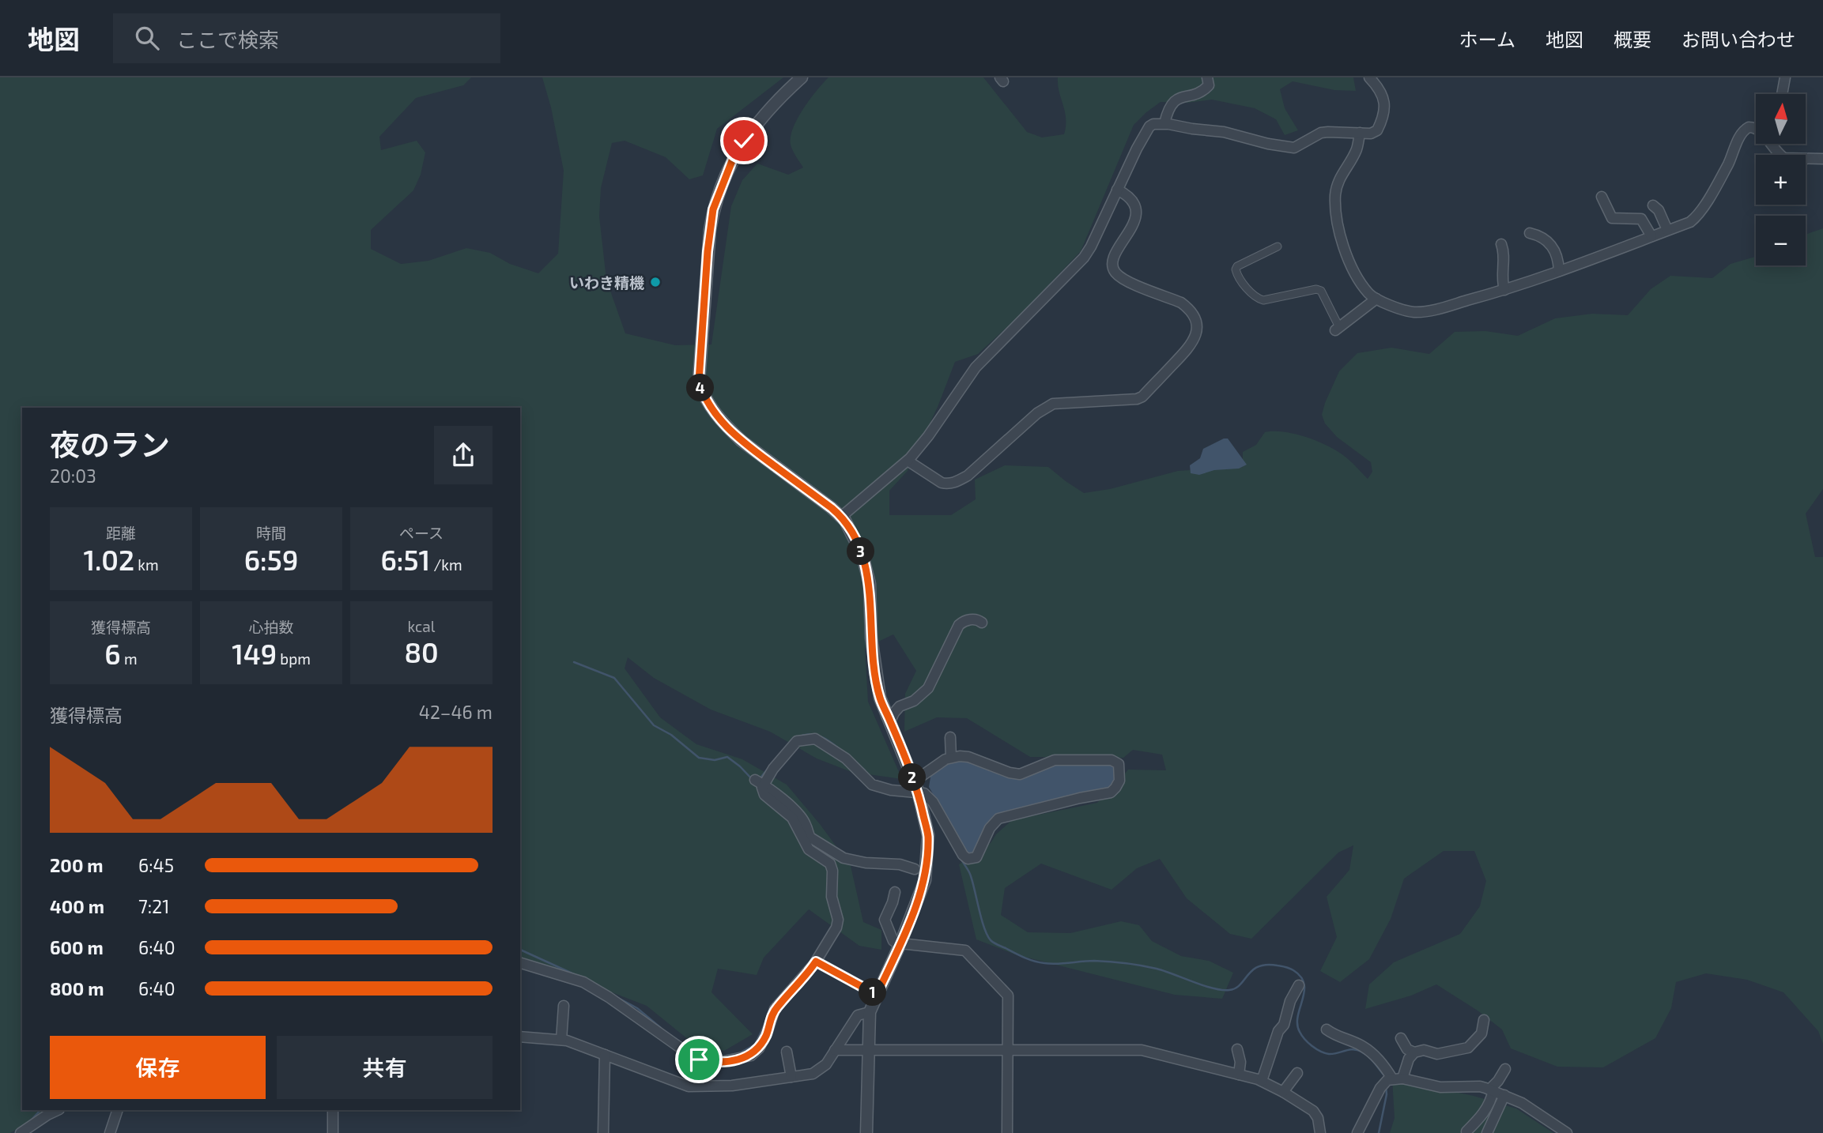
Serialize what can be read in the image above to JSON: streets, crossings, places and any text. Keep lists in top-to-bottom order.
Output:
{
  "places": ["いわき精機"],
  "north": "top",
  "page": {
    "header": "地図",
    "search": "ここで検索",
    "nav": [
      "ホーム",
      "地図",
      "概要",
      "お問い合わせ"
    ],
    "map_buttons": ["+", "−"],
    "pins": [
      "4",
      "3",
      "2",
      "1"
    ],
    "heading": ["夜のラン", "20:03"],
    "stats": [
      ["距離", "1.02 km"],
      ["時間", "6:59"],
      ["ペース", "6:51 /km"],
      ["獲得標高", "6 m"],
      ["心拍数", "149 bpm"],
      ["kcal", "80"]
    ],
    "chart": ["獲得標高", "42–46 m"],
    "list": [
      {
        "name": "200 m",
        "note": "6:45"
      },
      {
        "name": "400 m",
        "note": "7:21"
      },
      {
        "name": "600 m",
        "note": "6:40"
      },
      {
        "name": "800 m",
        "note": "6:40"
      }
    ],
    "buttons": ["保存", "共有"]
  }
}
